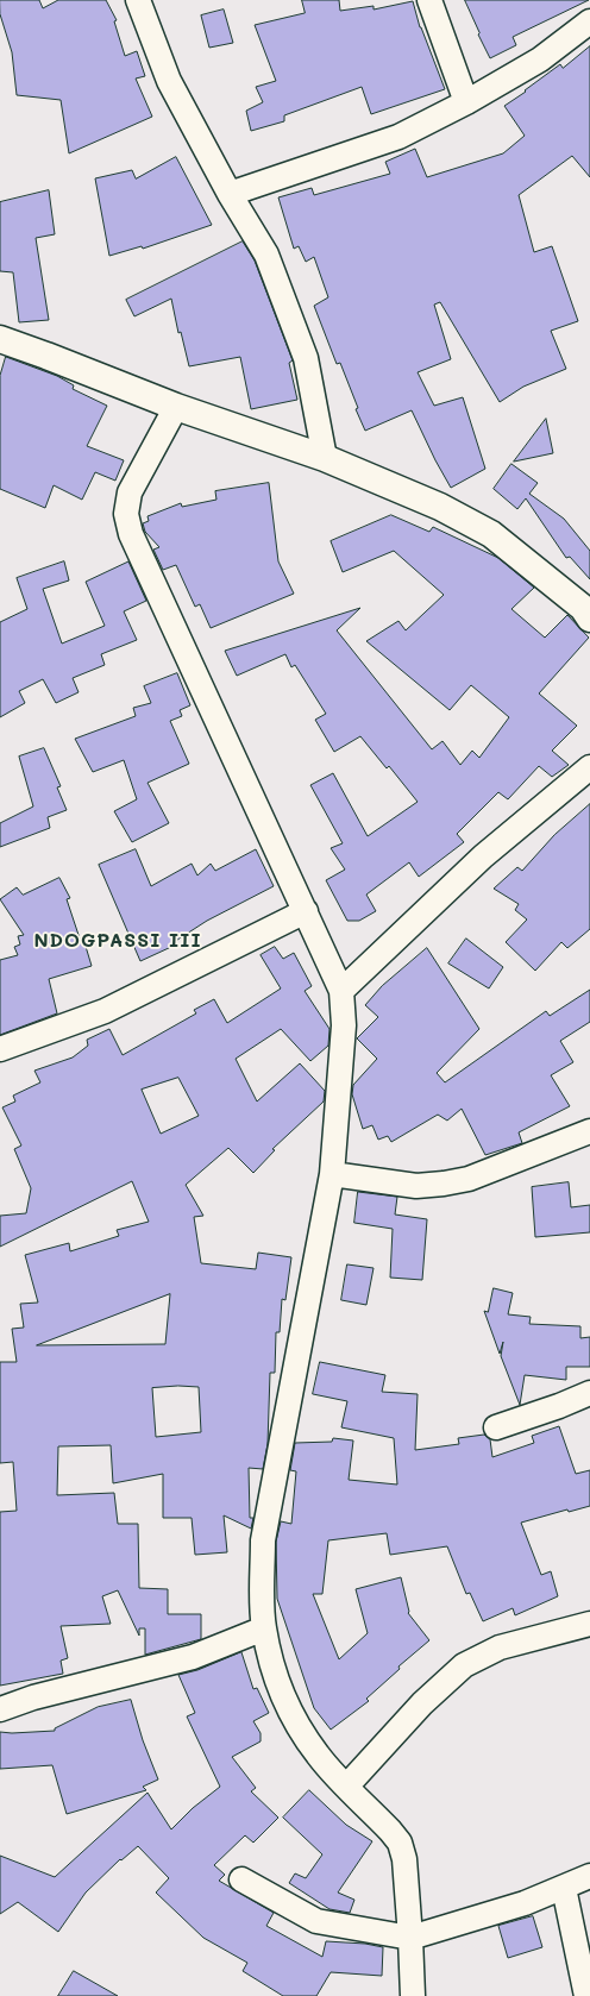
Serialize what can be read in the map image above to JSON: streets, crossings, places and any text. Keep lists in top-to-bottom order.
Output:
{
  "districts": ["NDOGPASSI III"]
}
